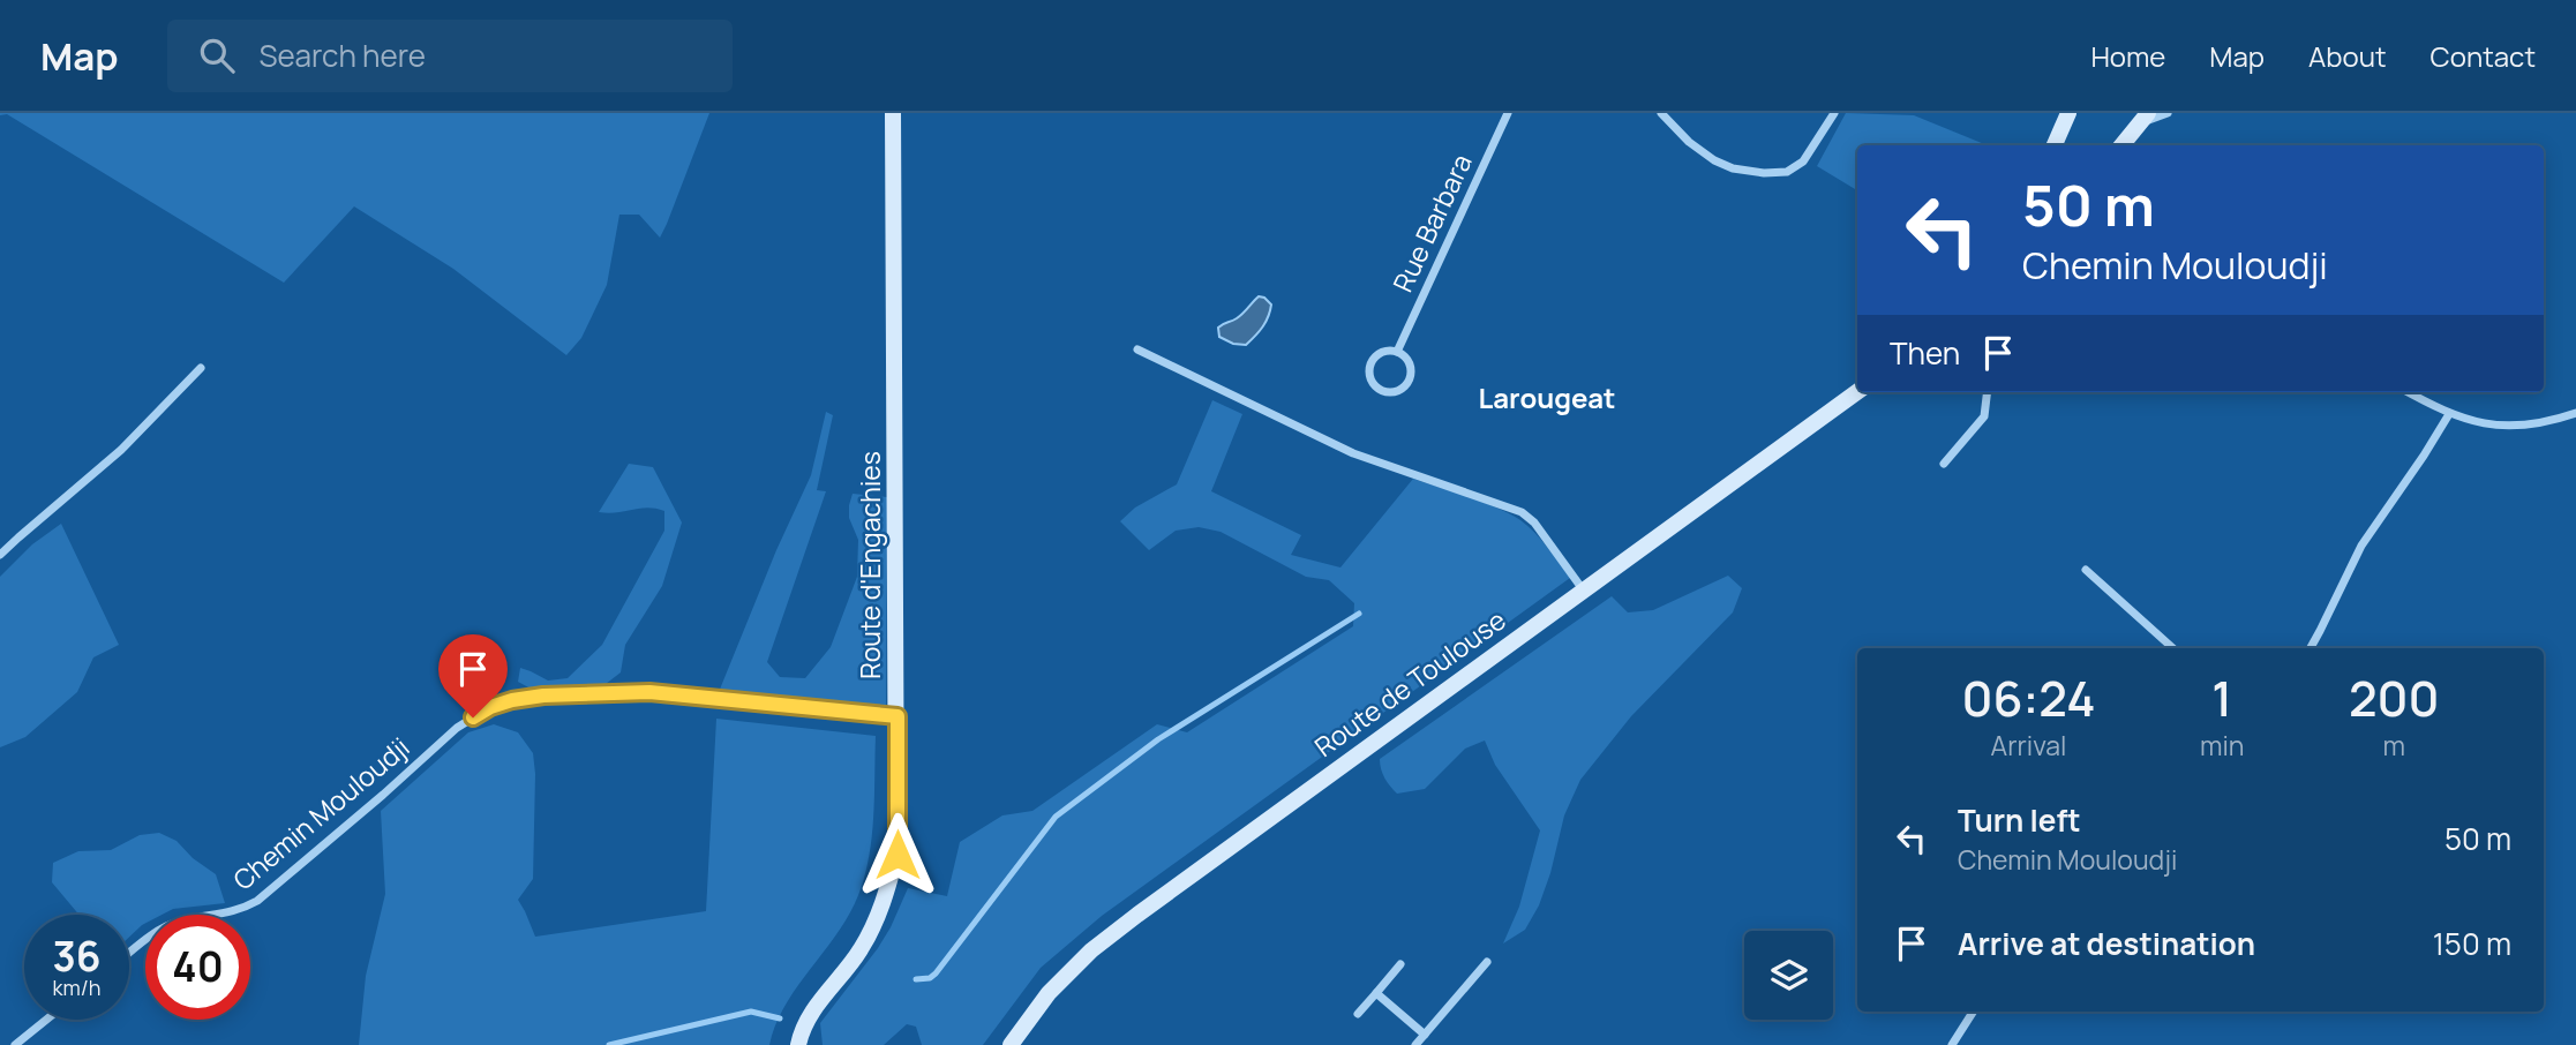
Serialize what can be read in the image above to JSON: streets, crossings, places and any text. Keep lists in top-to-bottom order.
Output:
{
  "streets": {
    "main road": ["Route d'Engachies", "Route de Toulouse"],
    "street": ["Rue Barbara", "Chemin Mouloudji"]
  },
  "crossings": [
    ["Route d'Engachies", "Chemin Mouloudji"]
  ],
  "districts": ["Larougeat"],
  "page": {
    "header": "Map",
    "search": "Search here",
    "nav": [
      "Home",
      "Map",
      "About",
      "Contact"
    ],
    "turn": ["50 m", "Chemin Mouloudji"],
    "then": "Then",
    "eta": [
      "06:24",
      "Arrival",
      "1",
      "min",
      "200",
      "m"
    ],
    "list": [
      {
        "name": "Turn left",
        "note": "Chemin Mouloudji",
        "value": "50 m"
      },
      {
        "name": "Arrive at destination",
        "value": "150 m"
      }
    ],
    "speed": "36 km/h",
    "limit": "40"
  }
}
